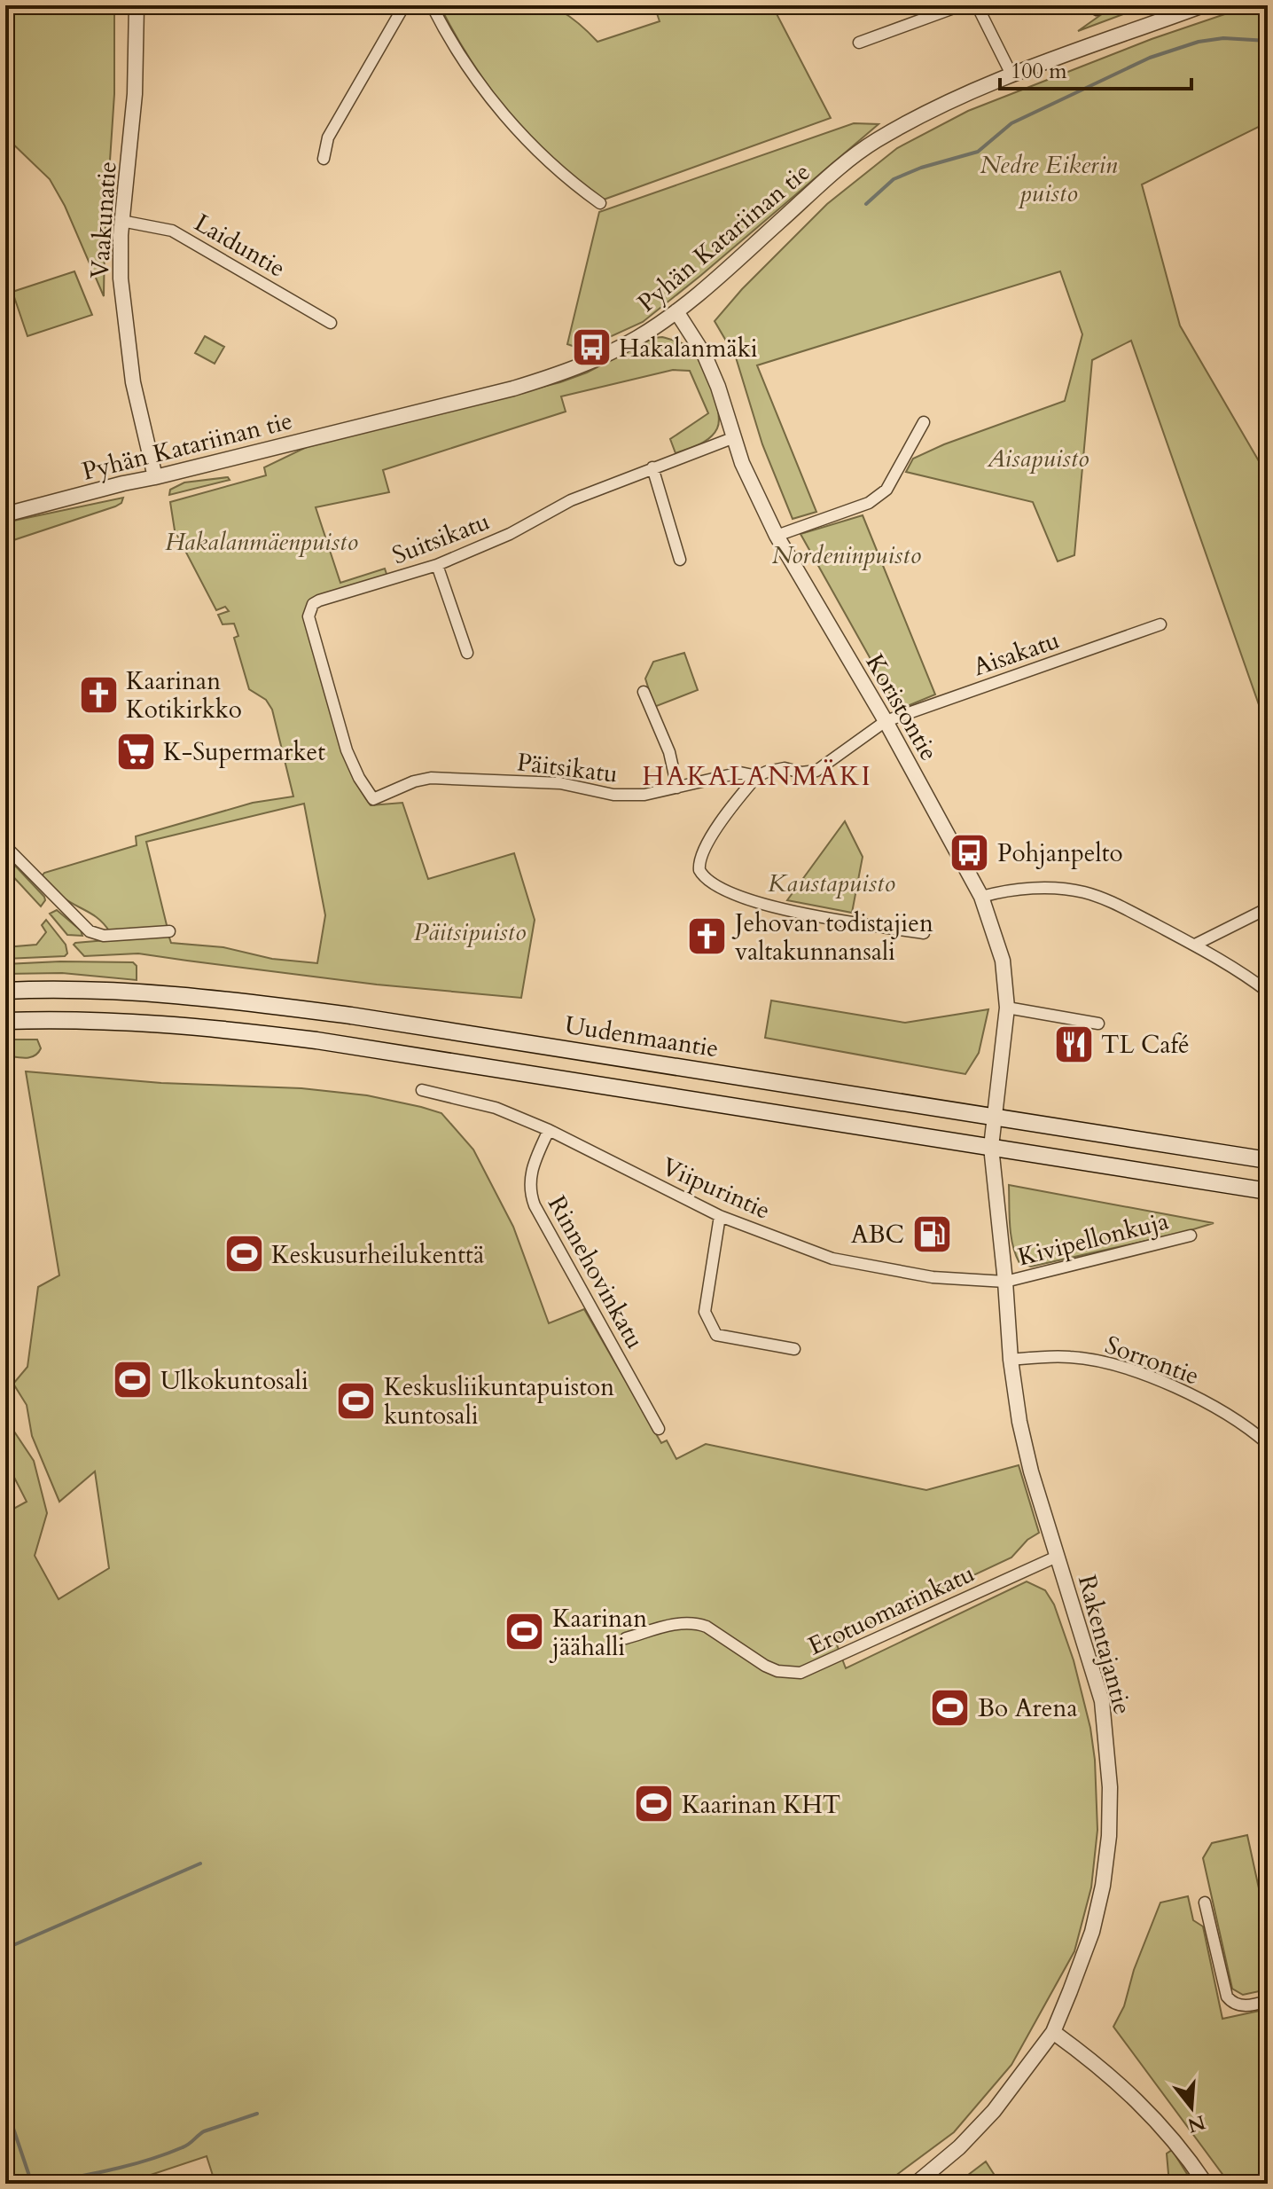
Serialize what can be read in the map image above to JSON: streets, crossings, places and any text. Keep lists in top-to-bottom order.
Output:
{
  "streets": {
    "main road": ["Uudenmaantie"],
    "street": [
      "Vaakunatie",
      "Pyhän Katariinan tie",
      "Laiduntie",
      "Suitsikatu",
      "Aisakatu",
      "Koristontie",
      "Päitsikatu",
      "Viipurintie",
      "Kivipellonkuja",
      "Rinnehovinkatu",
      "Sorrontie",
      "Erotuomarinkatu",
      "Rakentajantie"
    ]
  },
  "crossings": [
    ["Vaakunatie", "Pyhän Katariinan tie"],
    ["Vaakunatie", "Laiduntie"],
    ["Pyhän Katariinan tie", "Koristontie"],
    ["Suitsikatu", "Koristontie"],
    ["Suitsikatu", "Päitsikatu"],
    ["Aisakatu", "Koristontie"],
    ["Aisakatu", "Päitsikatu"],
    ["Koristontie", "Uudenmaantie"],
    ["Koristontie", "Rakentajantie"],
    ["Viipurintie", "Kivipellonkuja"],
    ["Viipurintie", "Rinnehovinkatu"],
    ["Viipurintie", "Rakentajantie"],
    ["Kivipellonkuja", "Rakentajantie"],
    ["Sorrontie", "Rakentajantie"],
    ["Erotuomarinkatu", "Rakentajantie"]
  ],
  "districts": ["HAKALANMÄKI"],
  "parks": [
    "Nedre Eikerin puisto",
    "Aisapuisto",
    "Hakalanmäenpuisto",
    "Nordeninpuisto",
    "Kaustapuisto",
    "Päitsipuisto"
  ],
  "places": {
    "bus stop": ["Hakalanmäki", "Pohjanpelto"],
    "church": ["Kaarinan Kotikirkko", "Jehovan todistajien valtakunnansali"],
    "supermarket": ["K-Supermarket"],
    "restaurant": ["TL Café"],
    "fuel station": ["ABC"],
    "sports": [
      "Keskusurheilukenttä",
      "Ulkokuntosali",
      "Keskusliikuntapuiston kuntosali",
      "Kaarinan jäähalli",
      "Bo Arena",
      "Kaarinan KHT"
    ]
  },
  "scale_bar": "100 m",
  "north": "bottom"
}
